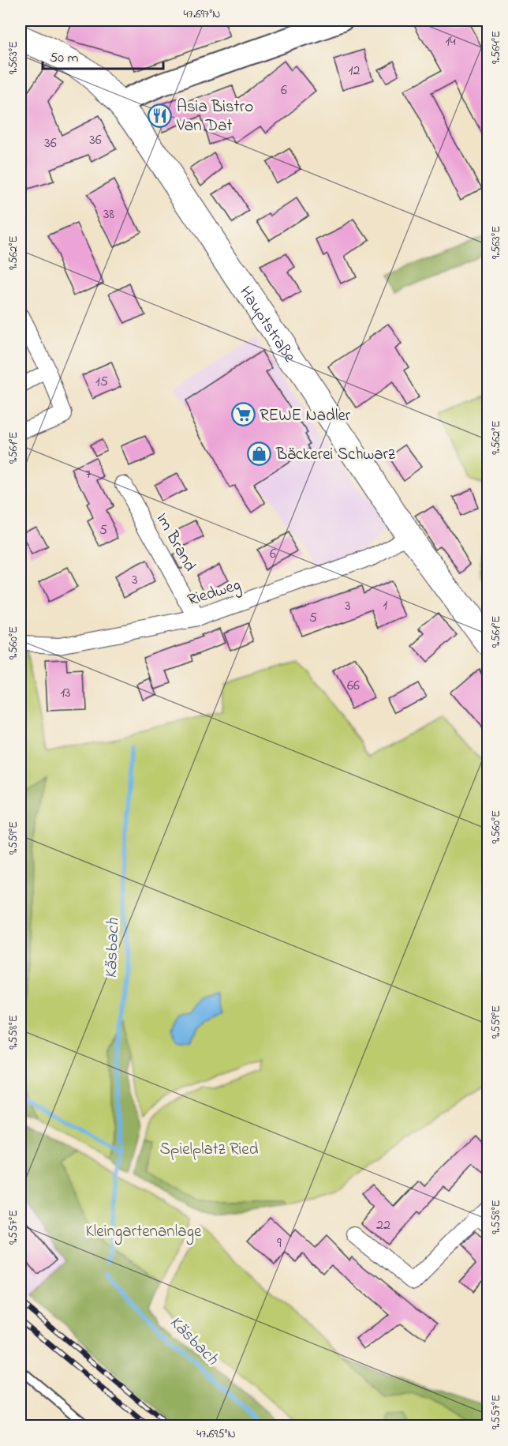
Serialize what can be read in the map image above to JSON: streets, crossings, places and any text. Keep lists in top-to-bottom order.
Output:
{
  "streets": {
    "main road": ["Hauptstraße"],
    "street": ["Im Brand", "Riedweg"]
  },
  "crossings": [
    ["Hauptstraße", "Riedweg"],
    ["Im Brand", "Riedweg"]
  ],
  "water": ["Käsbach"],
  "parks": ["Spielplatz Ried", "Kleingartenanlage"],
  "places": {
    "restaurant": ["Asia Bistro Van Dat"],
    "supermarket": ["REWE Nadler"],
    "shop": ["Bäckerei Schwarz"]
  },
  "house_numbers": [
    "14",
    "12",
    "6",
    "36",
    "36",
    "38",
    "15",
    "7",
    "5",
    "6",
    "3",
    "1",
    "3",
    "5",
    "66",
    "13",
    "22",
    "9"
  ],
  "scale_bar": "50 m",
  "coordinates": [
    "47.697°N",
    "9.564°E",
    "9.563°E",
    "9.562°E",
    "9.561°E",
    "9.560°E",
    "9.559°E",
    "9.558°E",
    "9.557°E",
    "47.695°N"
  ]
}
